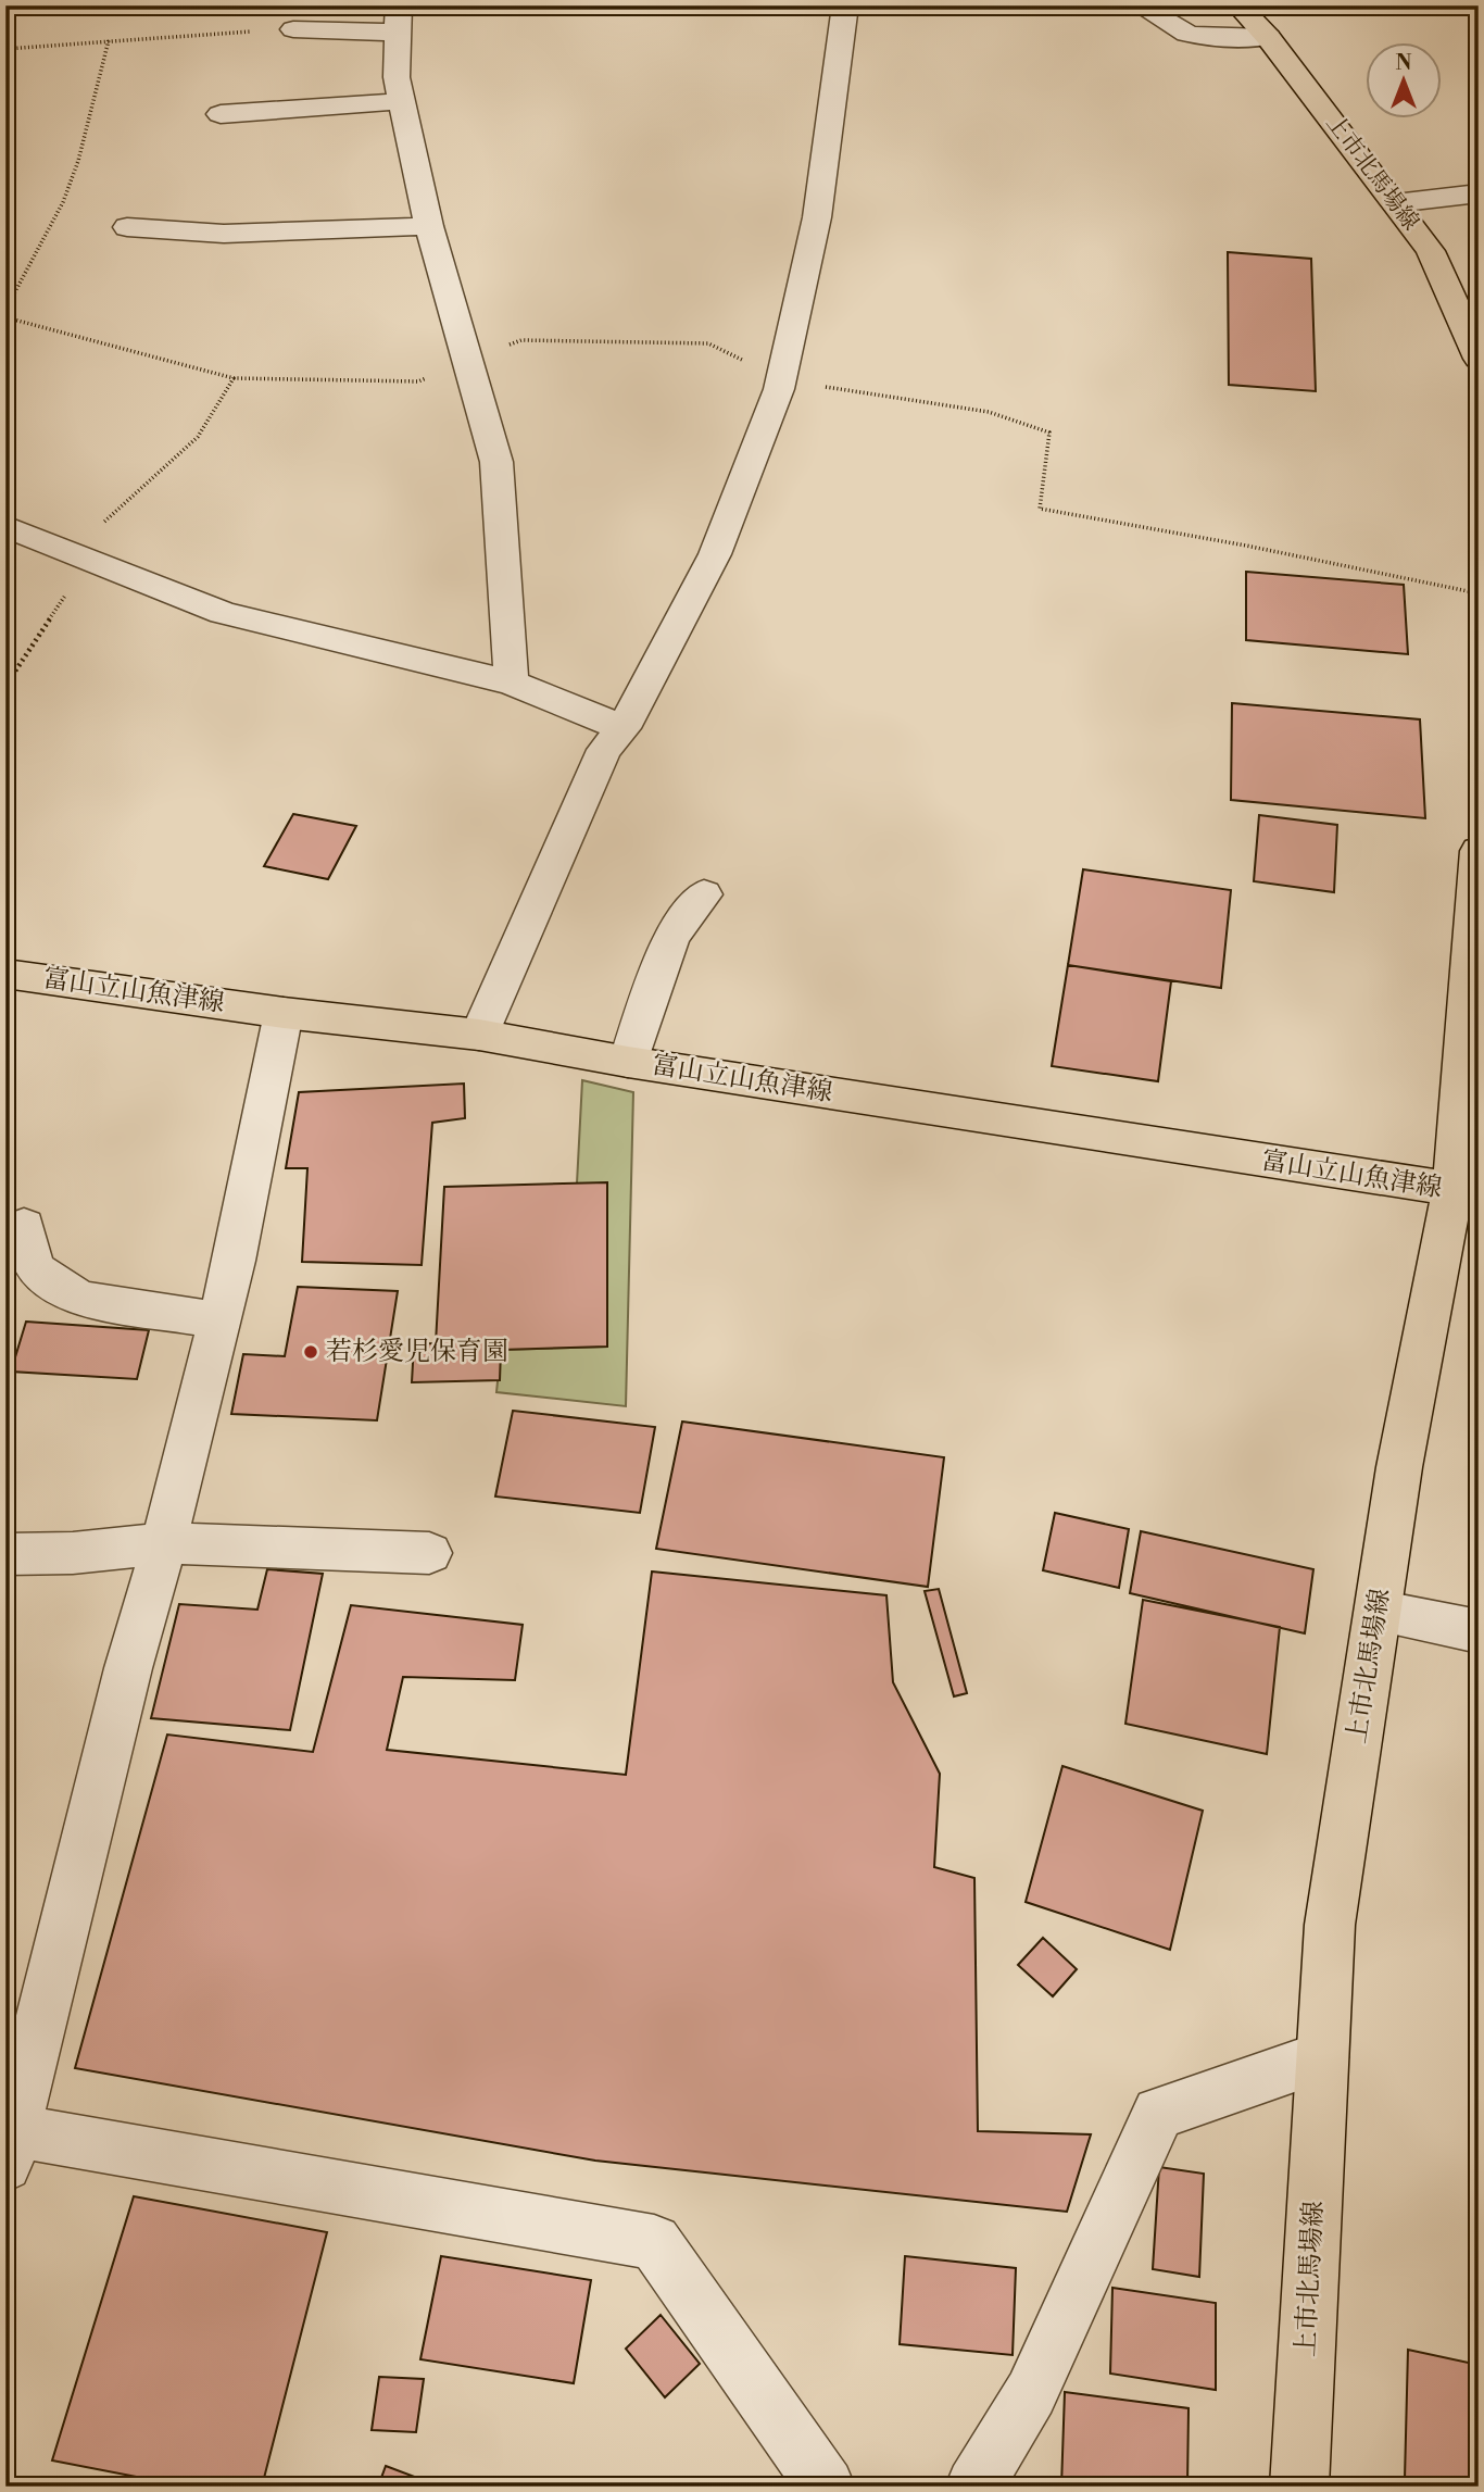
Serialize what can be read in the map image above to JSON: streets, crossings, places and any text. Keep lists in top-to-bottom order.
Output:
{
  "streets": {
    "main road": ["上市北馬場線", "富山立山魚津線"]
  },
  "crossings": [
    ["上市北馬場線", "富山立山魚津線"]
  ],
  "places": ["若杉愛児保育園"],
  "north": "top"
}
